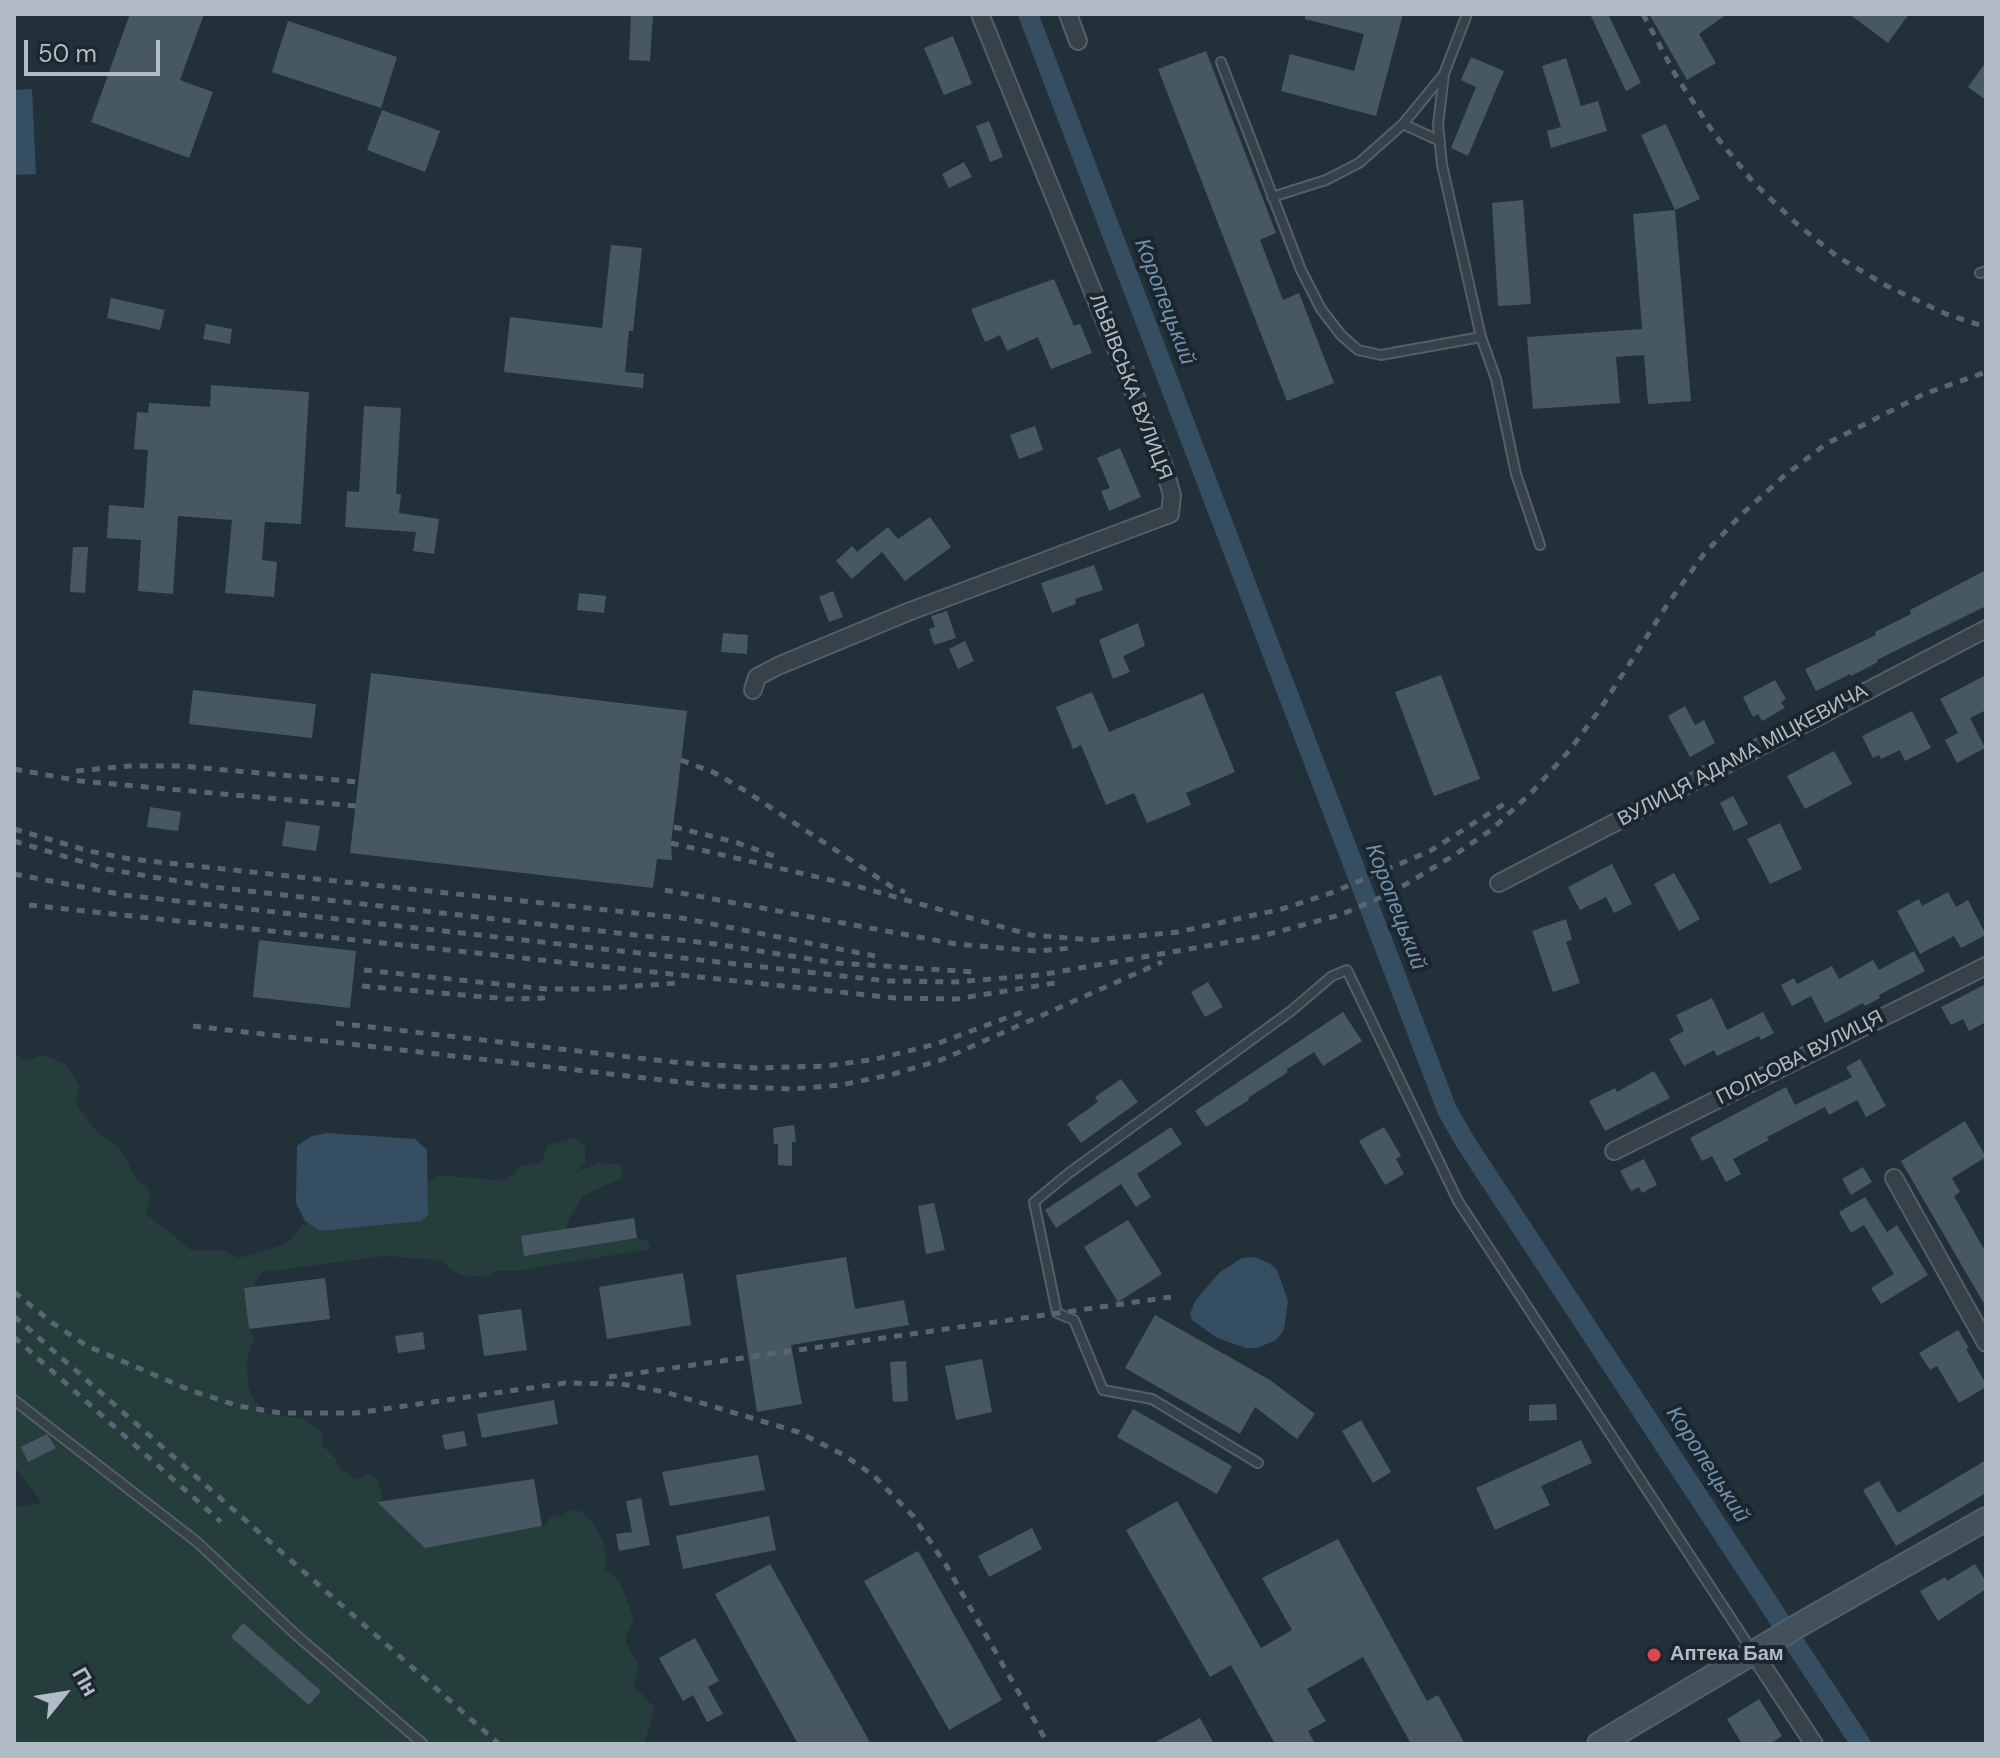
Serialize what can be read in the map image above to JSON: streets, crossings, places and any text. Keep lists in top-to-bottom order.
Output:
{
  "streets": {
    "street": ["ЛЬВІВСЬКА ВУЛИЦЯ", "ВУЛИЦЯ АДАМА МІЦКЕВИЧА", "ПОЛЬОВА ВУЛИЦЯ"]
  },
  "water": ["Коропецький"],
  "places": ["Аптека Бам"],
  "scale_bar": "50 m",
  "north": "top right"
}
